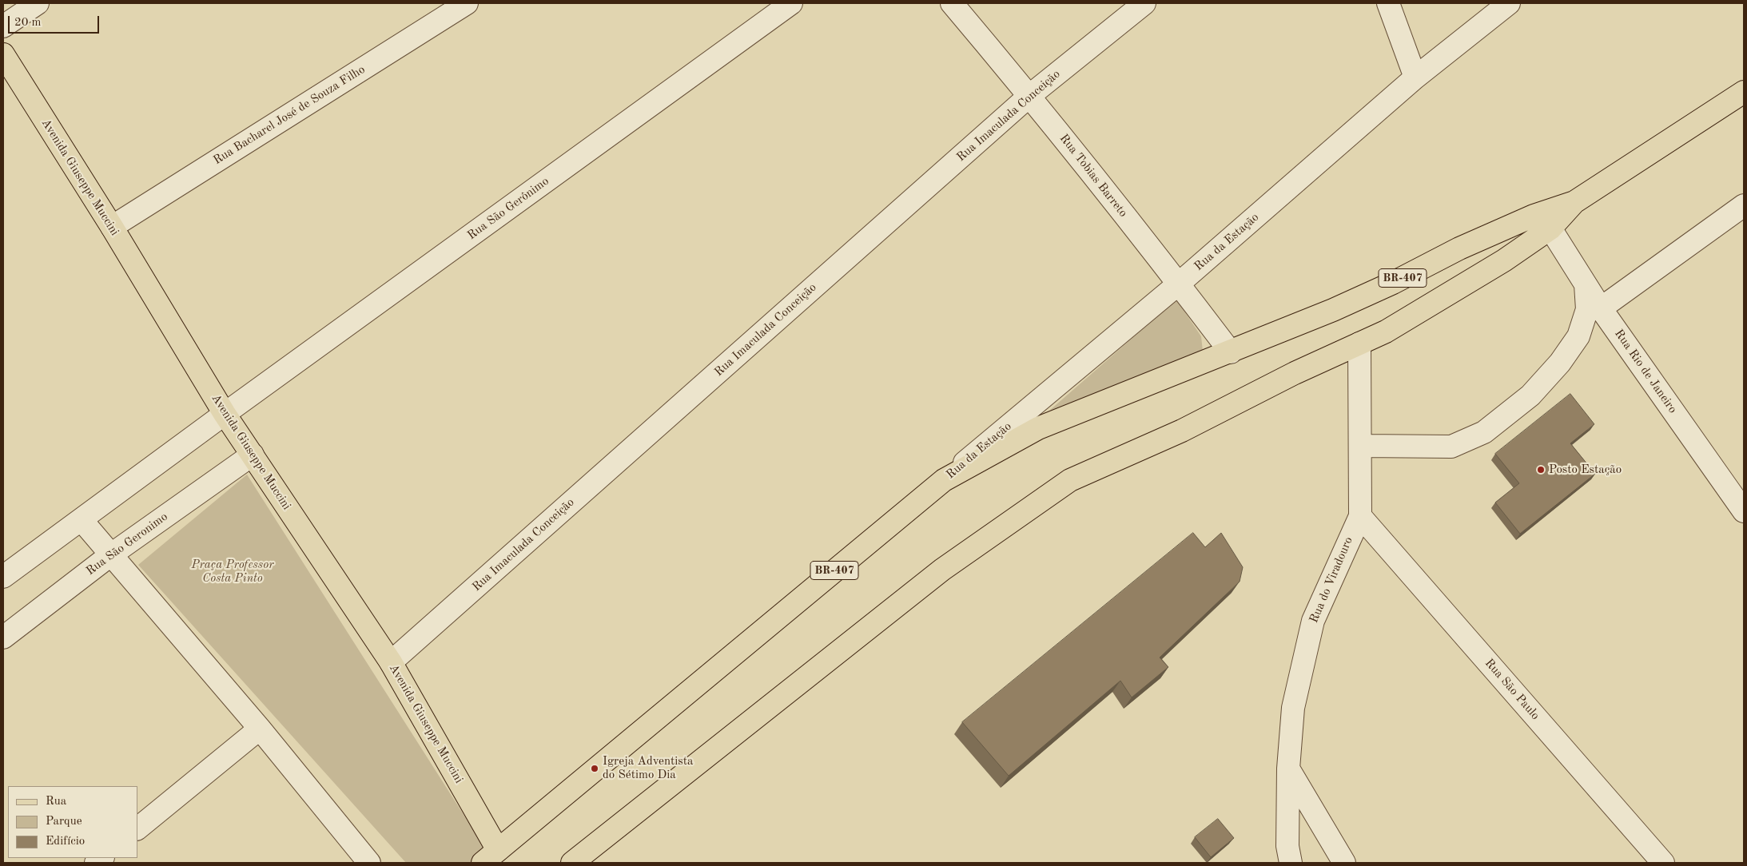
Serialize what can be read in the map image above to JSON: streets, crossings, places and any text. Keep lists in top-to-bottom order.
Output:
{
  "streets": {
    "main road": ["Avenida Giuseppe Muccini", "BR-407"],
    "street": [
      "Rua Bacharel José de Souza Filho",
      "Rua Imaculada Conceição",
      "Rua Tobias Barreto",
      "Rua São Gerônimo",
      "Rua da Estação",
      "Rua Rio de Janeiro",
      "Rua São Geronimo",
      "Rua do Viradouro",
      "Rua São Paulo"
    ]
  },
  "crossings": [
    ["Rua Bacharel José de Souza Filho", "Avenida Giuseppe Muccini"],
    ["Rua Imaculada Conceição", "Rua Tobias Barreto"],
    ["Rua Imaculada Conceição", "Avenida Giuseppe Muccini"],
    ["Rua Tobias Barreto", "Rua da Estação"],
    ["Rua Tobias Barreto", "BR-407"],
    ["Avenida Giuseppe Muccini", "Rua São Gerônimo"],
    ["Avenida Giuseppe Muccini", "BR-407"],
    ["Avenida Giuseppe Muccini", "Rua São Geronimo"],
    ["Rua da Estação", "BR-407"],
    ["BR-407", "Rua Rio de Janeiro"],
    ["BR-407", "Rua do Viradouro"],
    ["Rua do Viradouro", "Rua São Paulo"]
  ],
  "parks": ["Praça Professor Costa Pinto"],
  "places": ["Posto Estação", "Igreja Adventista do Sétimo Dia"],
  "legend": ["Rua", "Parque", "Edifício"],
  "scale_bar": "20 m"
}
